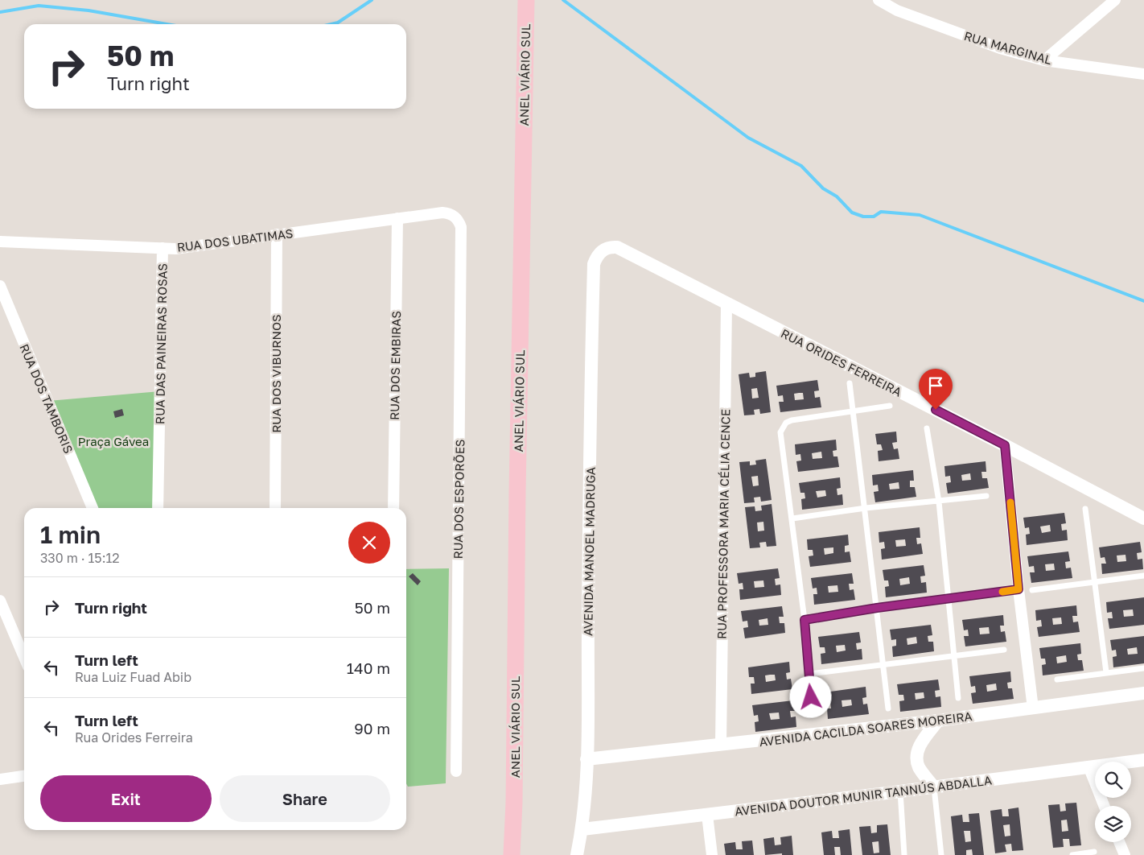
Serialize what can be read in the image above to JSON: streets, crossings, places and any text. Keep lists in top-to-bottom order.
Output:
{
  "streets": {
    "main road": ["ANEL VIÁRIO SUL"],
    "street": [
      "RUA MARGINAL",
      "RUA DOS UBATIMAS",
      "RUA DAS PAINEIRAS ROSAS",
      "RUA ORIDES FERREIRA",
      "RUA DOS EMBIRAS",
      "RUA DOS VIBURNOS",
      "RUA DOS TAMBORIS",
      "RUA DOS ESPORÕES",
      "RUA PROFESSORA MARIA CÉLIA CENCE",
      "AVENIDA MANOEL MADRUGA",
      "AVENIDA CACILDA SOARES MOREIRA",
      "AVENIDA DOUTOR MUNIR TANNÚS ABDALLA"
    ]
  },
  "crossings": [
    ["RUA DOS UBATIMAS", "RUA DAS PAINEIRAS ROSAS"],
    ["RUA DOS UBATIMAS", "RUA DOS EMBIRAS"],
    ["RUA DOS UBATIMAS", "RUA DOS VIBURNOS"],
    ["RUA DOS UBATIMAS", "RUA DOS ESPORÕES"],
    ["RUA ORIDES FERREIRA", "RUA PROFESSORA MARIA CÉLIA CENCE"],
    ["RUA ORIDES FERREIRA", "AVENIDA MANOEL MADRUGA"],
    ["RUA PROFESSORA MARIA CÉLIA CENCE", "AVENIDA CACILDA SOARES MOREIRA"],
    ["AVENIDA MANOEL MADRUGA", "AVENIDA CACILDA SOARES MOREIRA"],
    ["AVENIDA MANOEL MADRUGA", "AVENIDA DOUTOR MUNIR TANNÚS ABDALLA"]
  ],
  "parks": ["Praça Gávea"],
  "page": {
    "turn": ["50 m", "Turn right"],
    "heading": ["1 min", "330 m · 15:12"],
    "list": [
      {
        "name": "Turn right",
        "value": "50 m"
      },
      {
        "name": "Turn left",
        "note": "Rua Luiz Fuad Abib",
        "value": "140 m"
      },
      {
        "name": "Turn left",
        "note": "Rua Orides Ferreira",
        "value": "90 m"
      }
    ],
    "buttons": ["Exit", "Share"]
  }
}
